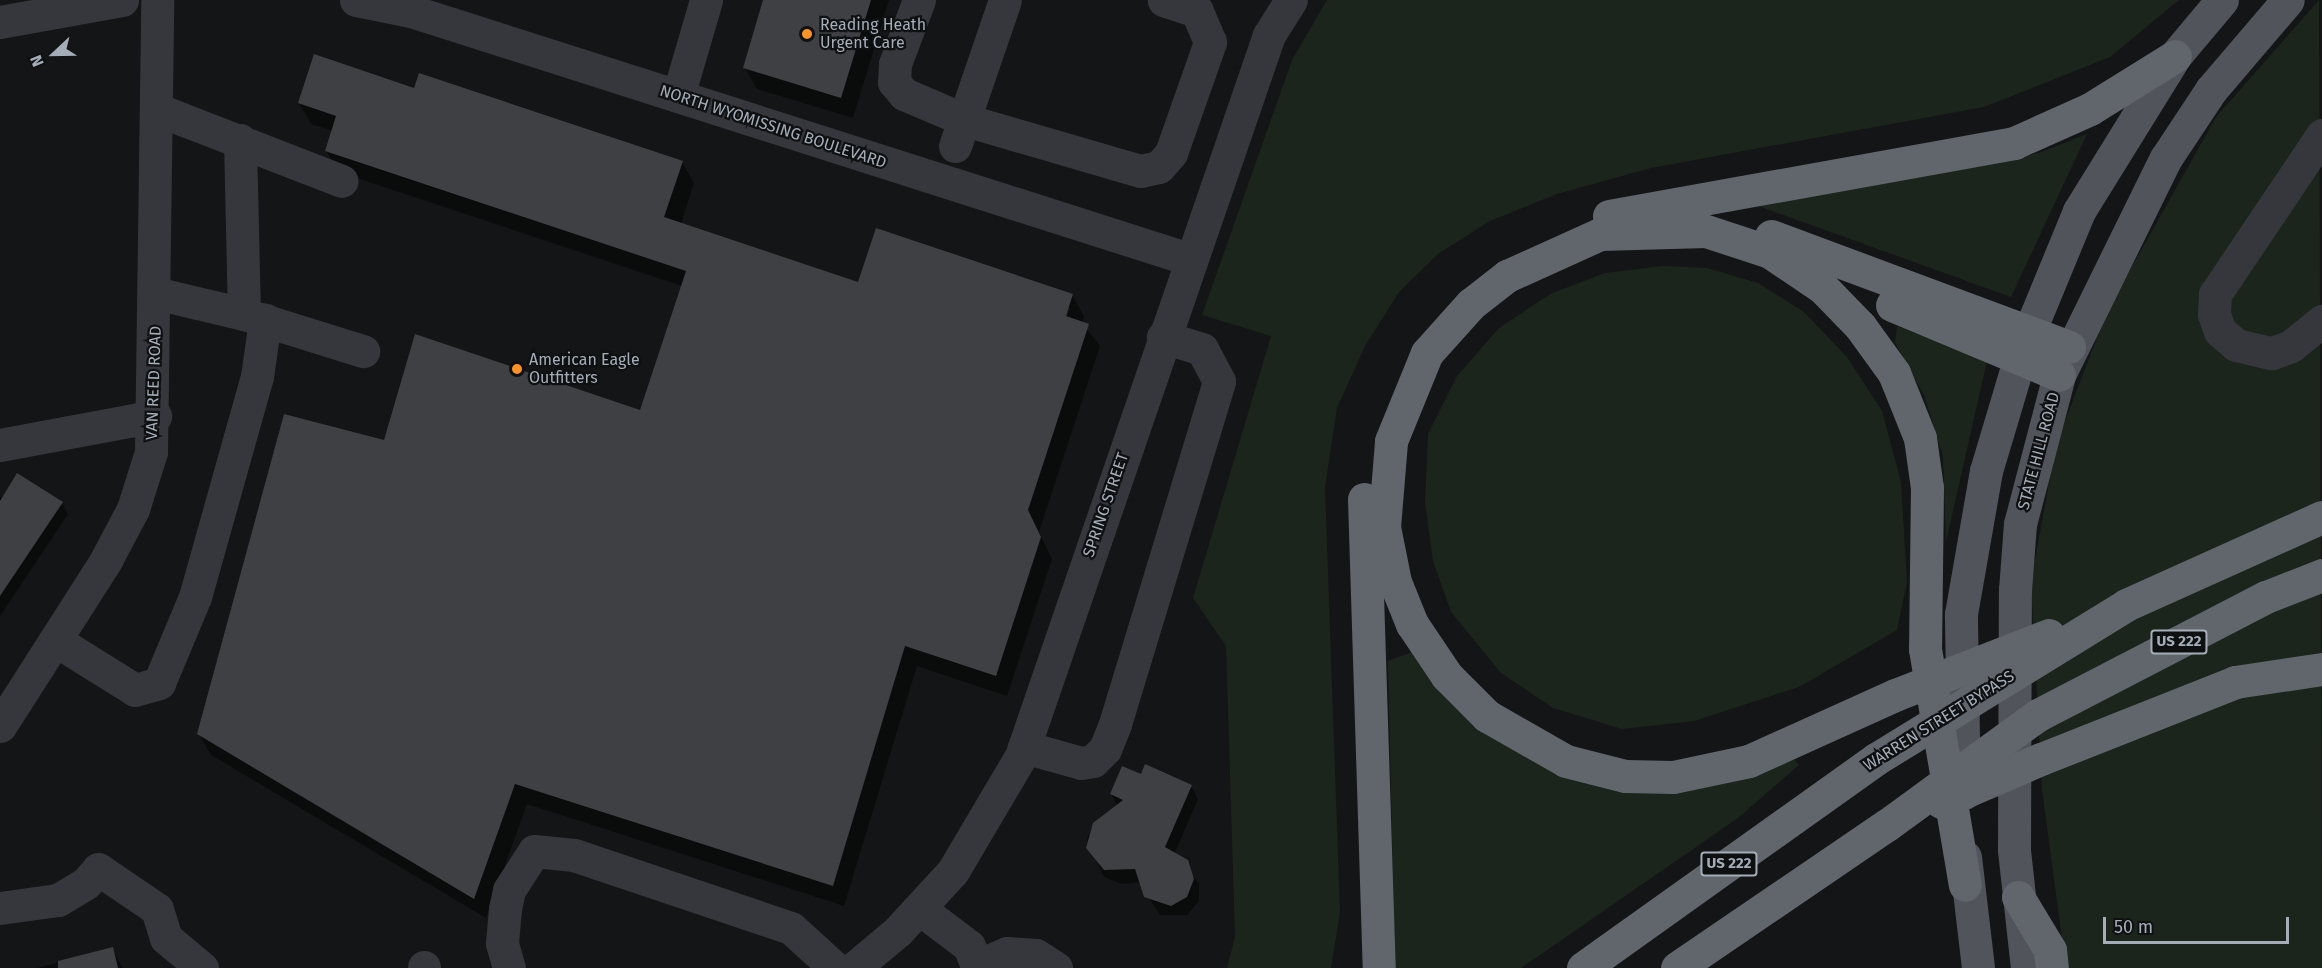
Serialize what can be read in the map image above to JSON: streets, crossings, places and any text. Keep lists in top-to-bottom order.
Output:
{
  "streets": {
    "highway": ["US 222", "WARREN STREET BYPASS"],
    "main road": ["STATE HILL ROAD"],
    "street": ["NORTH WYOMISSING BOULEVARD", "VAN REED ROAD", "SPRING STREET"]
  },
  "crossings": [
    ["NORTH WYOMISSING BOULEVARD", "SPRING STREET"]
  ],
  "places": ["Reading Heath Urgent Care", "American Eagle Outfitters"],
  "scale_bar": "50 m",
  "north": "left"
}
